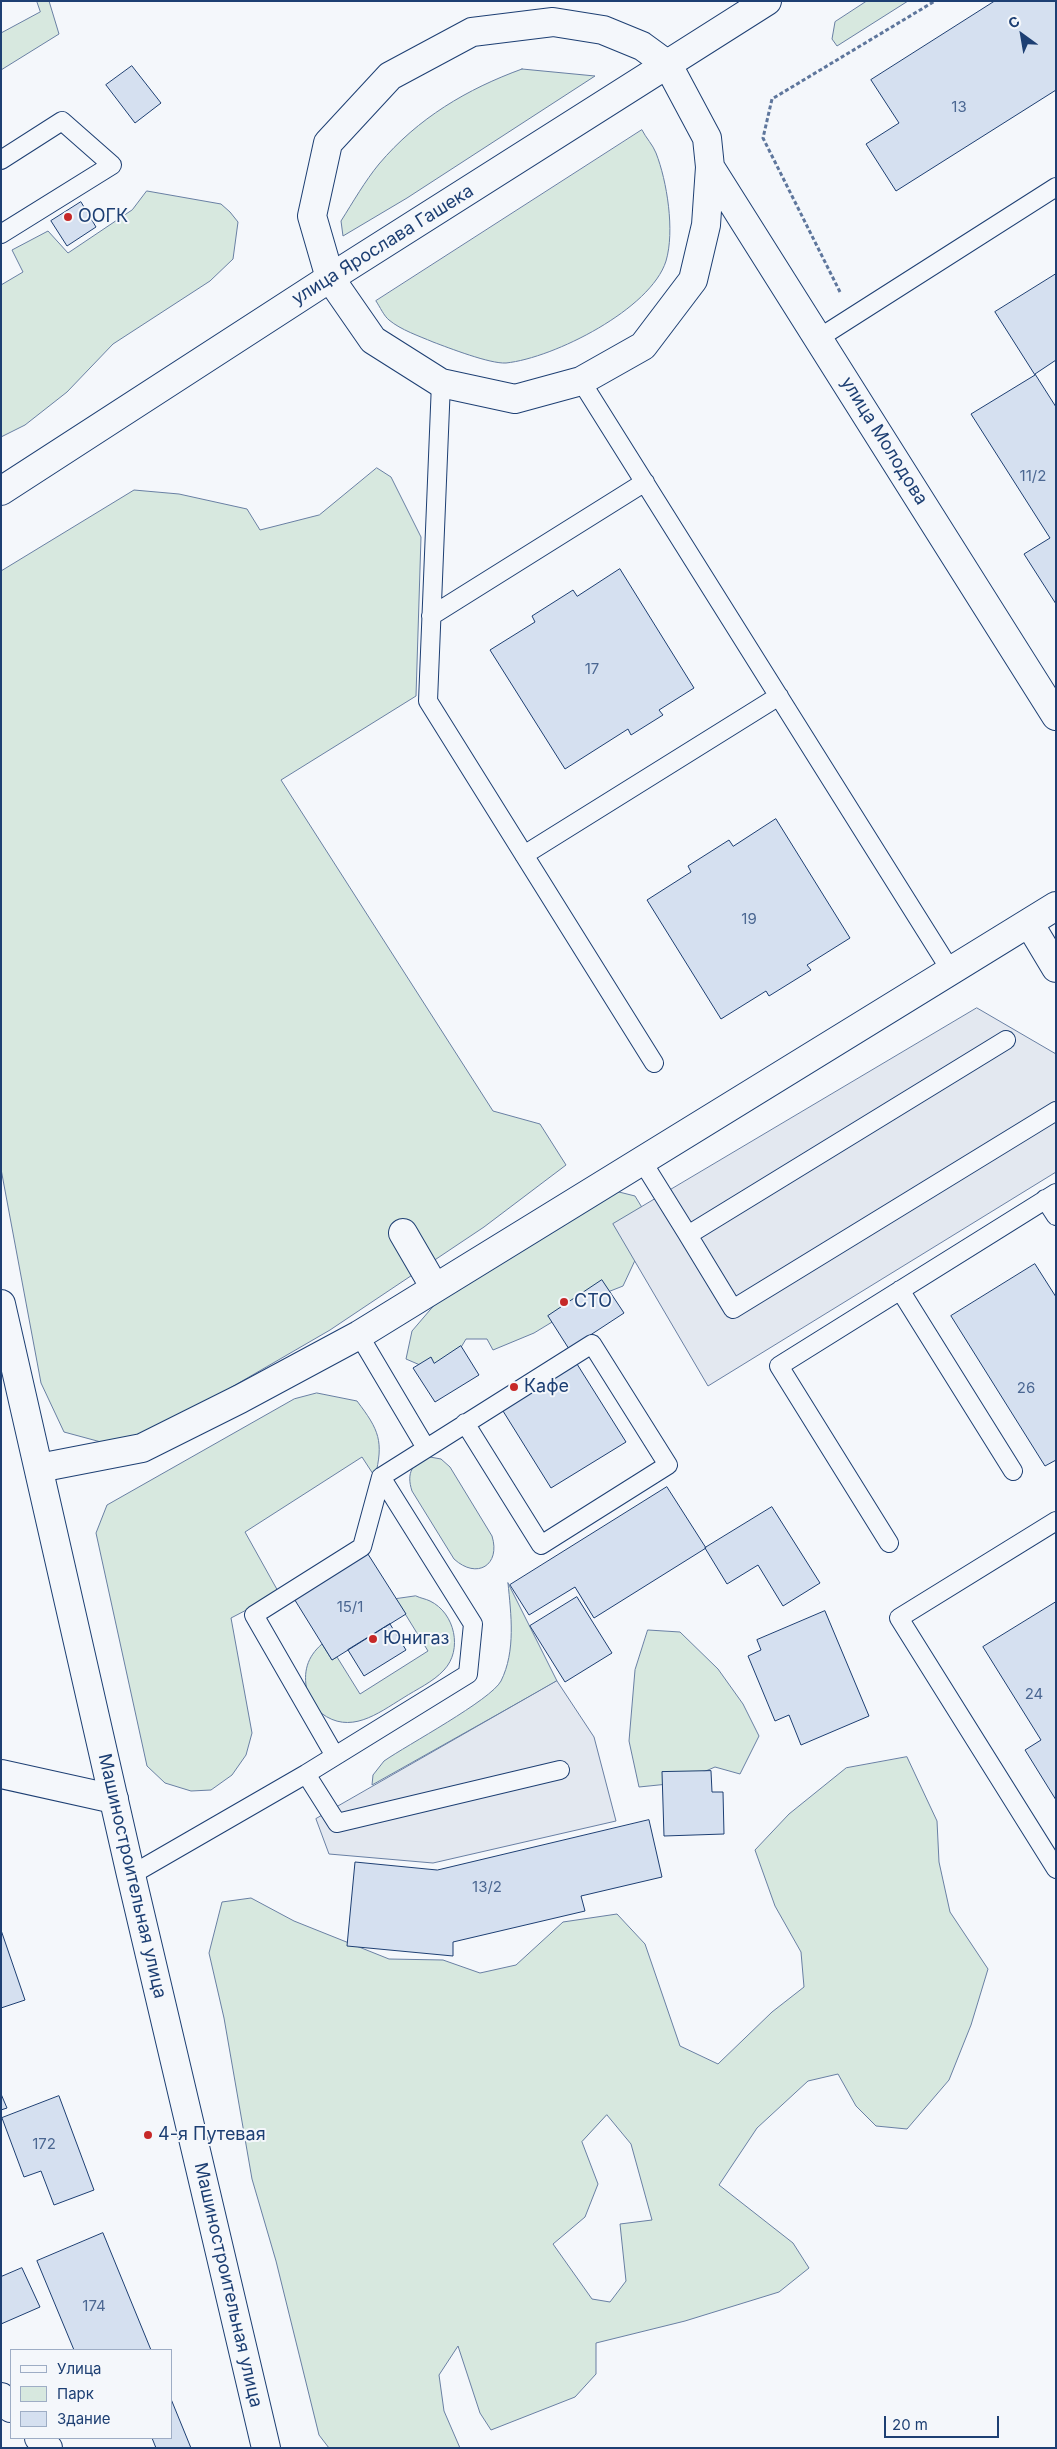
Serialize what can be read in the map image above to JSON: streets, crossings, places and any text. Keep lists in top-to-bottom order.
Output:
{
  "streets": {
    "street": ["улица Ярослава Гашека", "улица Молодова", "Машиностроительная улица"]
  },
  "places": [
    "ООГК",
    "СТО",
    "Кафе",
    "Юнигаз",
    "4-я Путевая"
  ],
  "house_numbers": [
    "13",
    "11/2",
    "17",
    "19",
    "26",
    "15/1",
    "24",
    "13/2",
    "172",
    "174"
  ],
  "legend": ["Улица", "Парк", "Здание"],
  "scale_bar": "20 m",
  "north": "top left"
}
